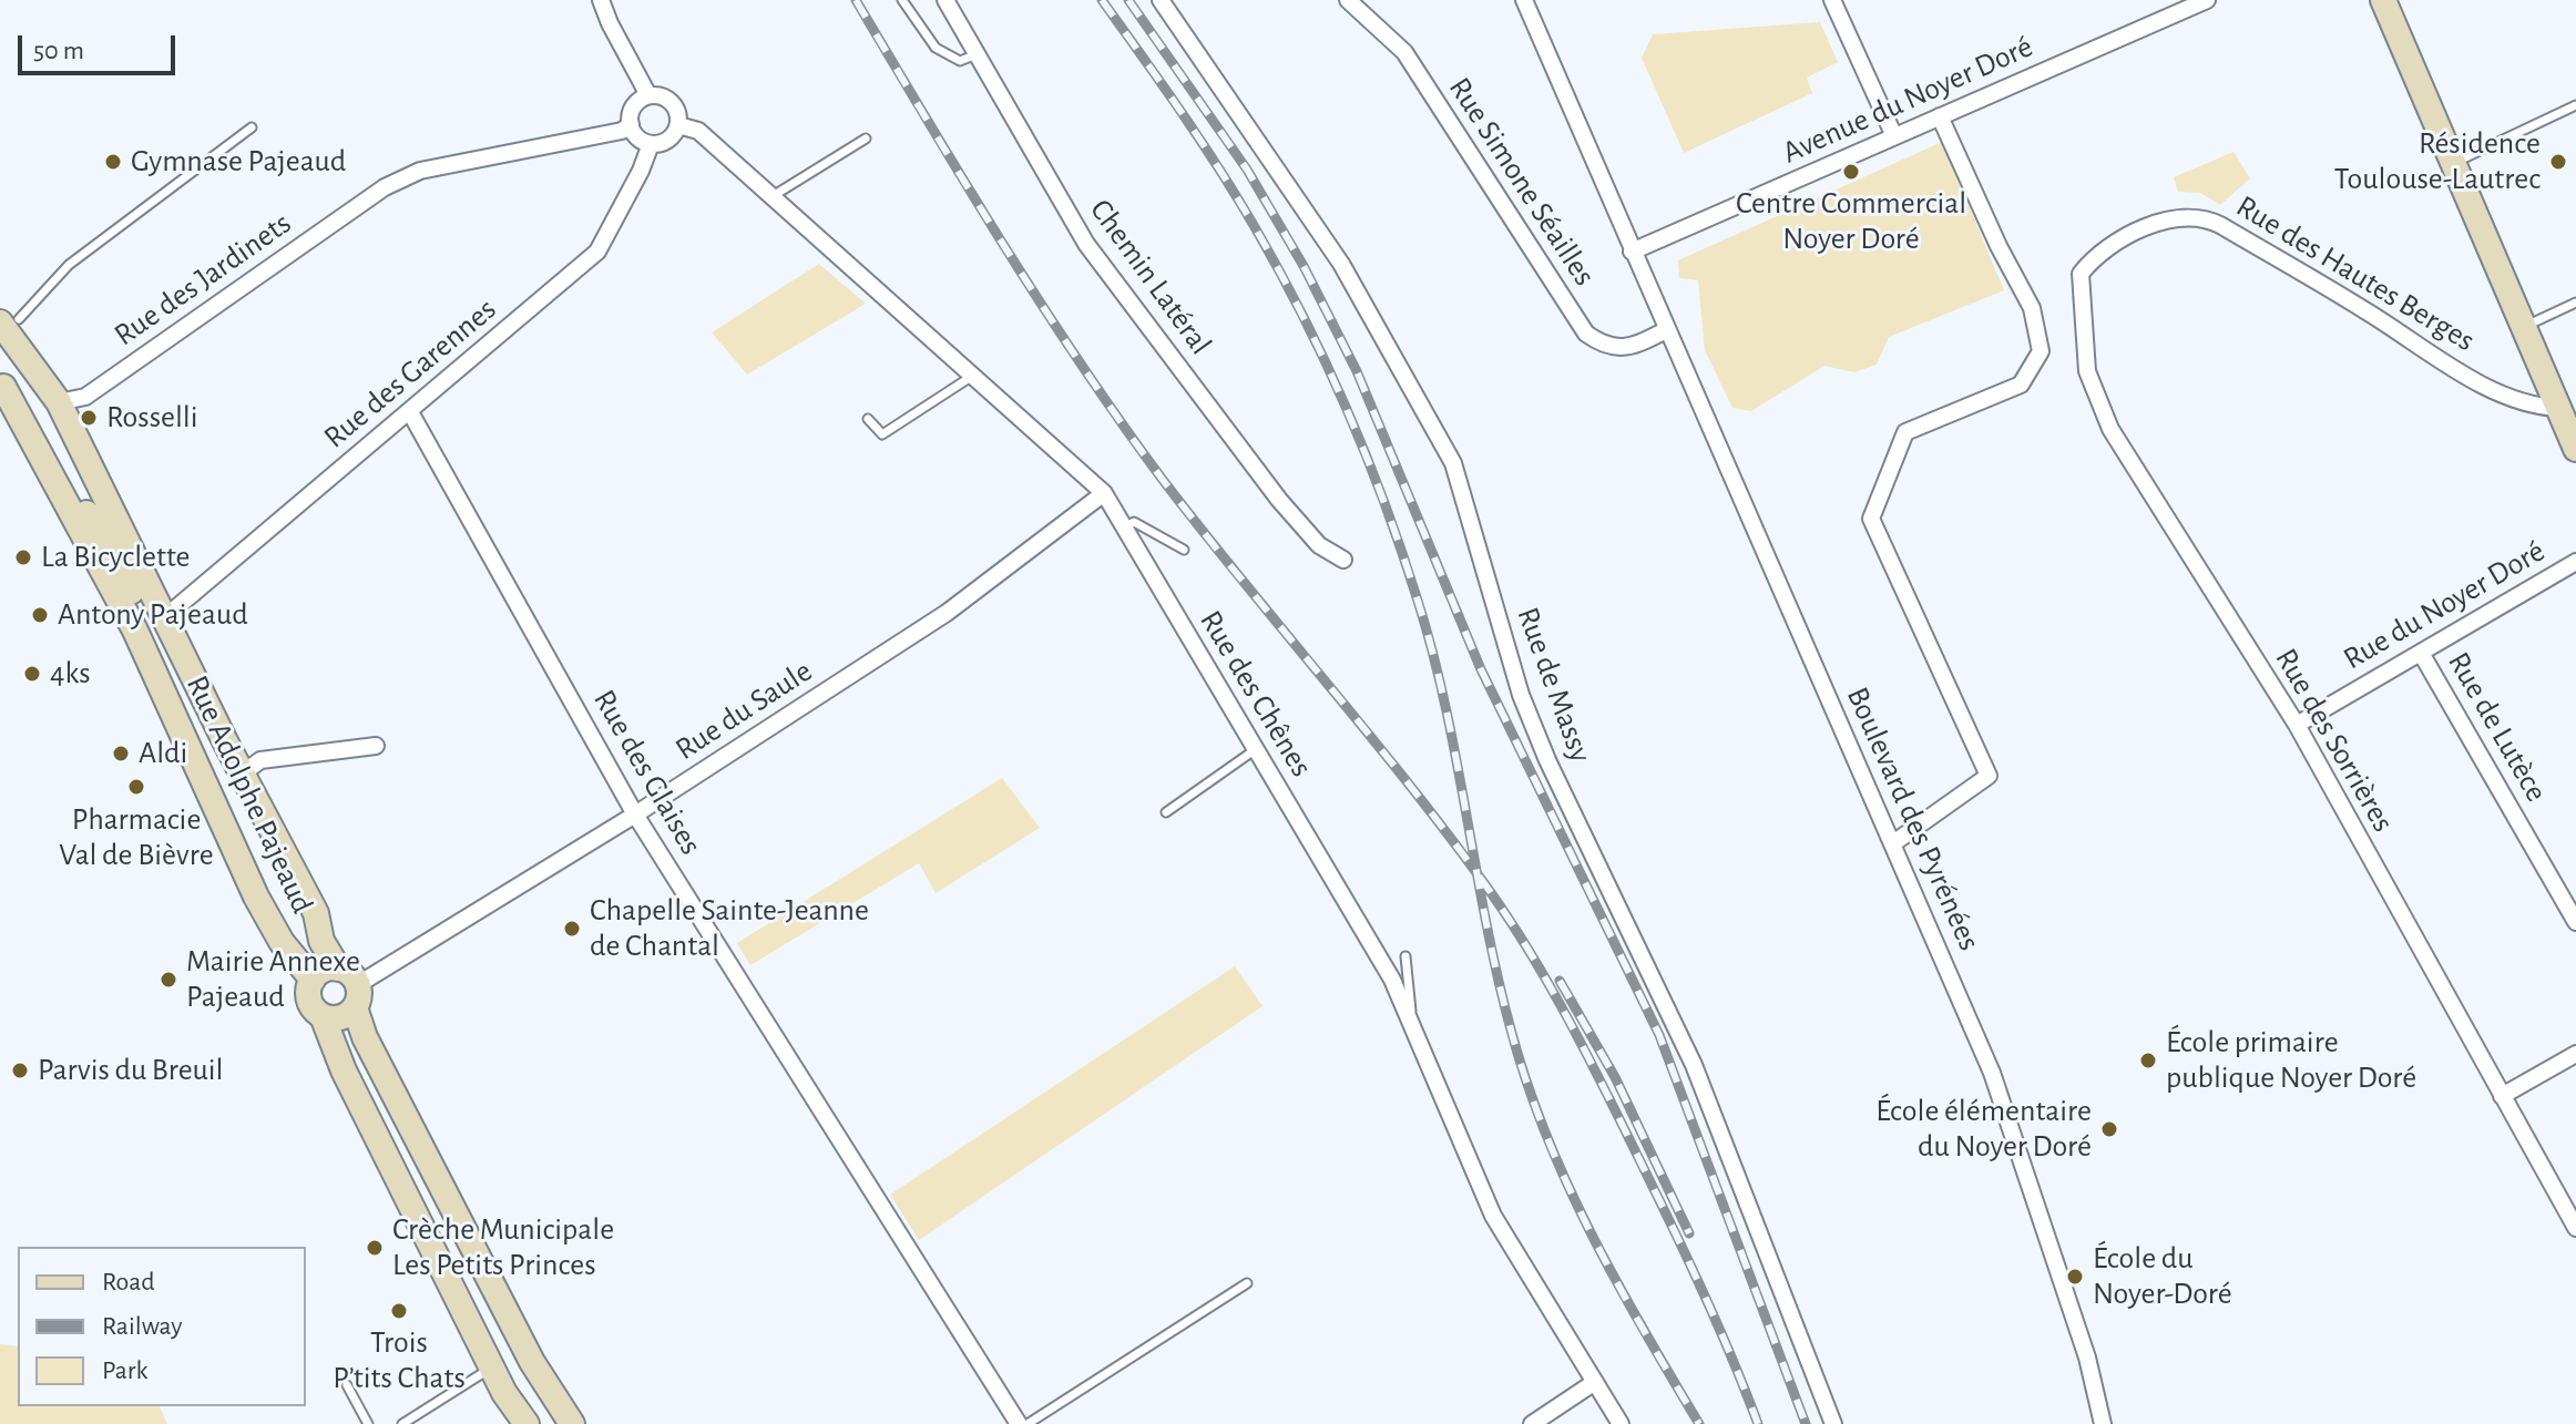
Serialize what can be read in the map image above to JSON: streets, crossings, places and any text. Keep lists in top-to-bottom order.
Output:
{
  "streets": {
    "main road": ["Rue Adolphe Pajeaud"],
    "street": [
      "Avenue du Noyer Doré",
      "Rue Simone Séailles",
      "Rue des Hautes Berges",
      "Chemin Latéral",
      "Rue des Jardinets",
      "Rue des Garennes",
      "Rue du Noyer Doré",
      "Rue de Massy",
      "Rue des Chênes",
      "Rue du Saule",
      "Rue de Lutèce",
      "Rue des Sorrières",
      "Rue des Glaises",
      "Boulevard des Pyrénées"
    ]
  },
  "crossings": [
    ["Avenue du Noyer Doré", "Boulevard des Pyrénées"],
    ["Rue Simone Séailles", "Boulevard des Pyrénées"],
    ["Rue des Hautes Berges", "Rue des Sorrières"],
    ["Rue des Jardinets", "Rue des Garennes"],
    ["Rue des Jardinets", "Rue des Chênes"],
    ["Rue des Jardinets", "Rue Adolphe Pajeaud"],
    ["Rue des Garennes", "Rue des Chênes"],
    ["Rue des Garennes", "Rue des Glaises"],
    ["Rue des Garennes", "Rue Adolphe Pajeaud"],
    ["Rue du Noyer Doré", "Rue de Lutèce"],
    ["Rue du Noyer Doré", "Rue des Sorrières"],
    ["Rue des Chênes", "Rue du Saule"],
    ["Rue du Saule", "Rue des Glaises"],
    ["Rue du Saule", "Rue Adolphe Pajeaud"]
  ],
  "places": [
    "Gymnase Pajeaud",
    "Résidence Toulouse-Lautrec",
    "Centre Commercial Noyer Doré",
    "Rosselli",
    "La Bicyclette",
    "Antony Pajeaud",
    "4ks",
    "Aldi",
    "Pharmacie Val de Bièvre",
    "Chapelle Sainte-Jeanne de Chantal",
    "Mairie Annexe Pajeaud",
    "École primaire publique Noyer Doré",
    "Parvis du Breuil",
    "École élémentaire du Noyer Doré",
    "Crèche Municipale Les Petits Princes",
    "École du Noyer-Doré",
    "Trois P’tits Chats"
  ],
  "legend": ["Road", "Railway", "Park"],
  "scale_bar": "50 m"
}
